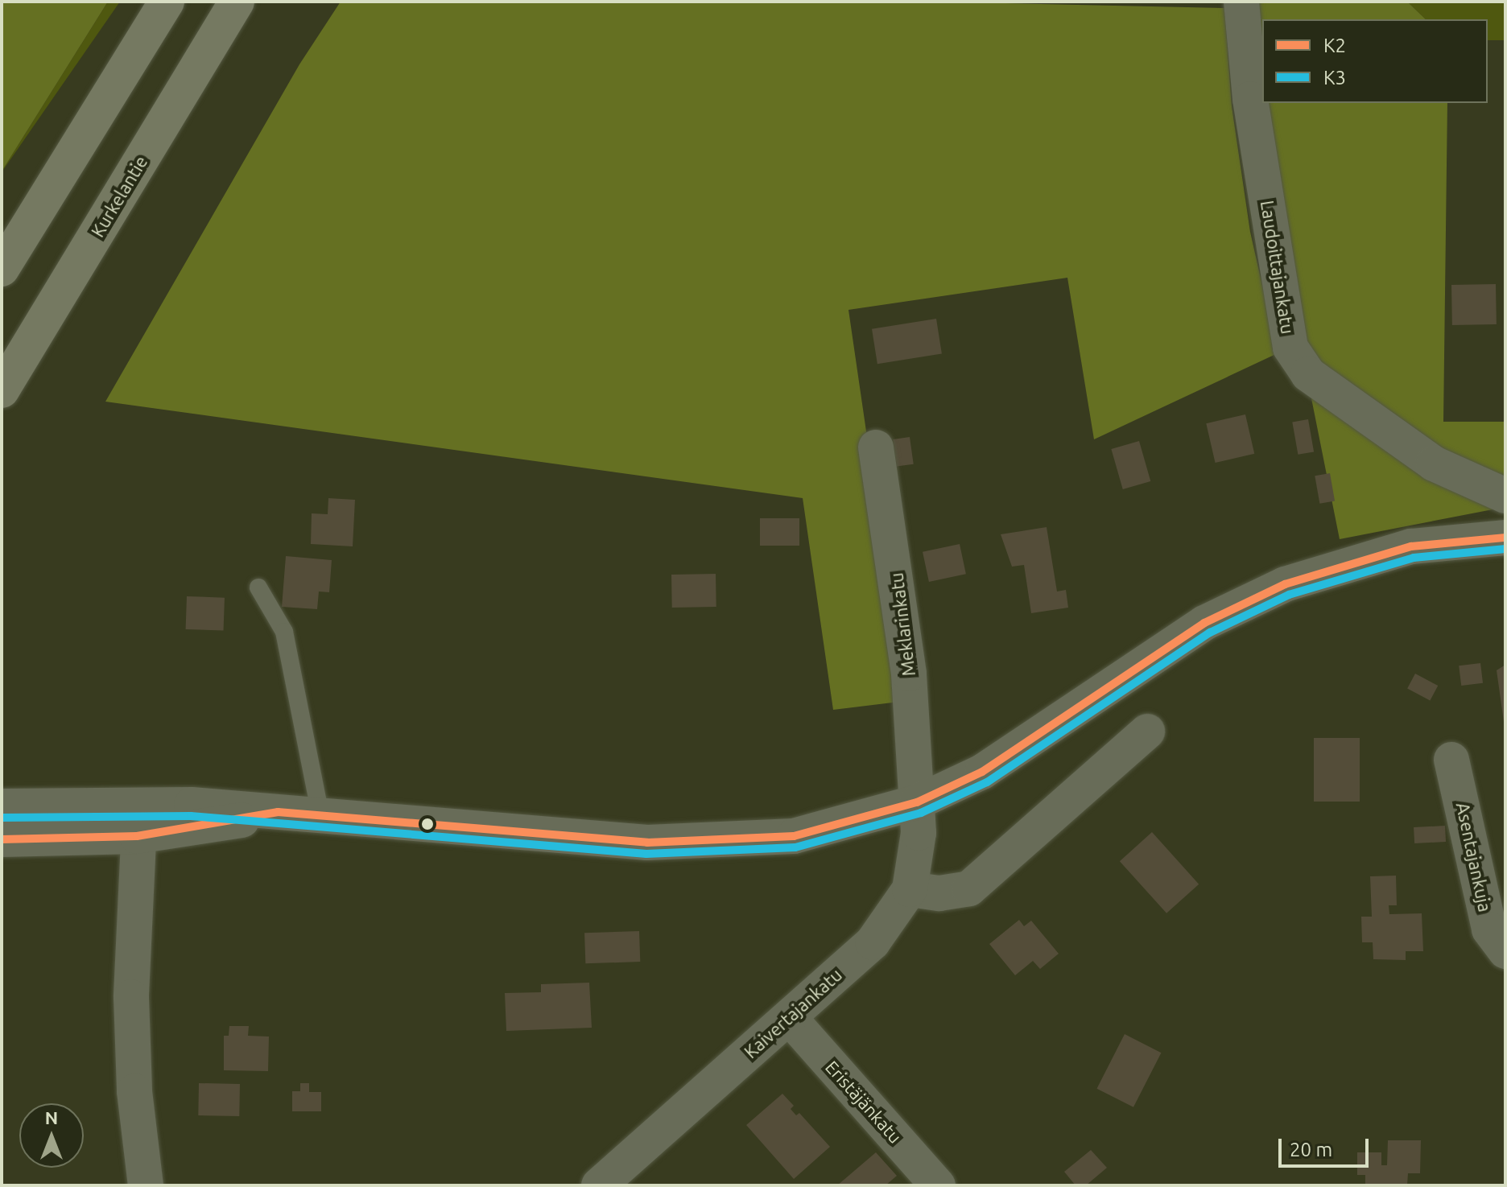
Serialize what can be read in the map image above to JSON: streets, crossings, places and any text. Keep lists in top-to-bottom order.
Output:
{
  "streets": {
    "highway": ["Kurkelantie"],
    "street": [
      "Laudoittajankatu",
      "Meklarinkatu",
      "Asentajankuja",
      "Kaivertajankatu",
      "Eristäjänkatu"
    ]
  },
  "crossings": [
    ["Meklarinkatu", "Kaivertajankatu"],
    ["Kaivertajankatu", "Eristäjänkatu"]
  ],
  "lines": ["transit line K2", "transit line K3"],
  "legend": ["K2", "K3"],
  "scale_bar": "20 m",
  "north": "top"
}
